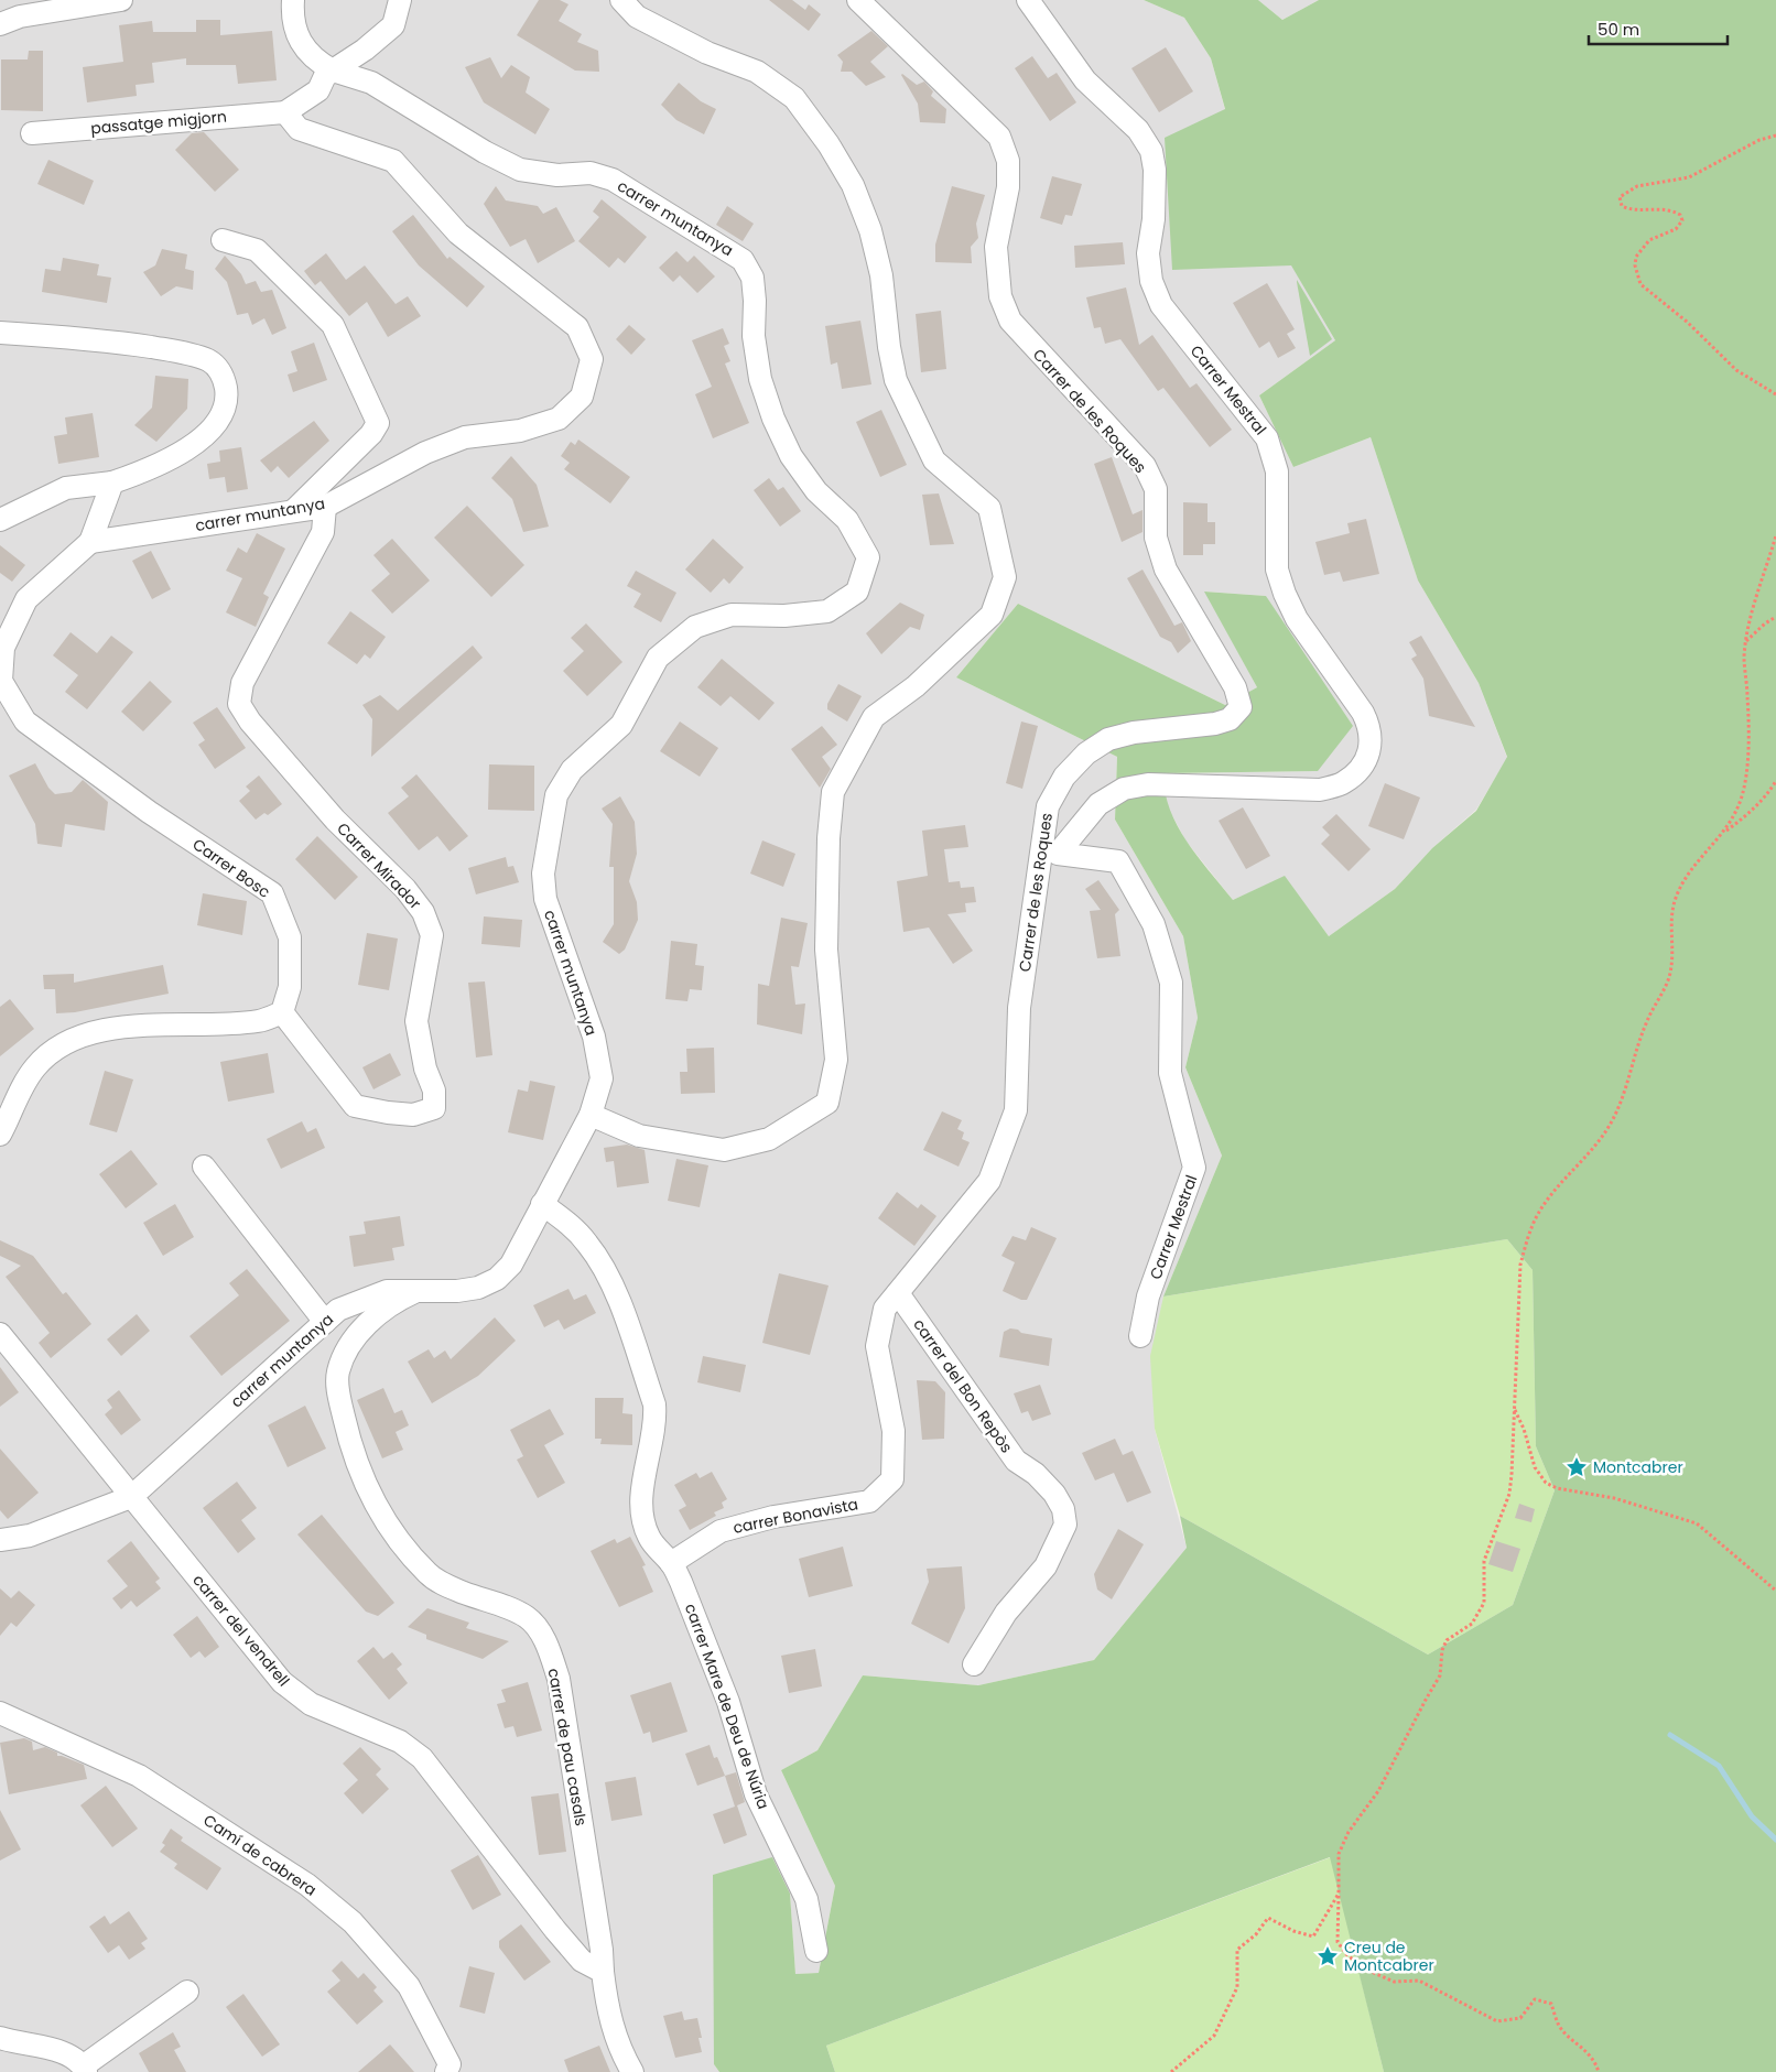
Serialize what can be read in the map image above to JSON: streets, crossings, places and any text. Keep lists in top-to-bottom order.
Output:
{
  "streets": {
    "street": [
      "passatge migjorn",
      "carrer muntanya",
      "Carrer Mestral",
      "Carrer de les Roques",
      "Carrer Mirador",
      "Carrer Bosc",
      "carrer del Bon Repòs",
      "carrer Bonavista",
      "carrer del vendrell",
      "carrer Mare de Deu de Núria",
      "carrer de pau casals",
      "Camí de cabrera"
    ]
  },
  "crossings": [
    ["passatge migjorn", "carrer muntanya"],
    ["carrer muntanya", "Carrer Mirador"],
    ["carrer muntanya", "Carrer Bosc"],
    ["carrer muntanya", "carrer del vendrell"],
    ["carrer muntanya", "carrer Mare de Deu de Núria"],
    ["carrer muntanya", "carrer de pau casals"],
    ["Carrer Mestral", "Carrer de les Roques"],
    ["Carrer de les Roques", "carrer del Bon Repòs"],
    ["Carrer de les Roques", "carrer Bonavista"],
    ["Carrer Mirador", "Carrer Bosc"],
    ["carrer del Bon Repòs", "carrer Bonavista"],
    ["carrer Bonavista", "carrer Mare de Deu de Núria"],
    ["carrer del vendrell", "carrer de pau casals"]
  ],
  "places": {
    "place": ["Montcabrer", "Creu de Montcabrer"]
  },
  "scale_bar": "50 m"
}
